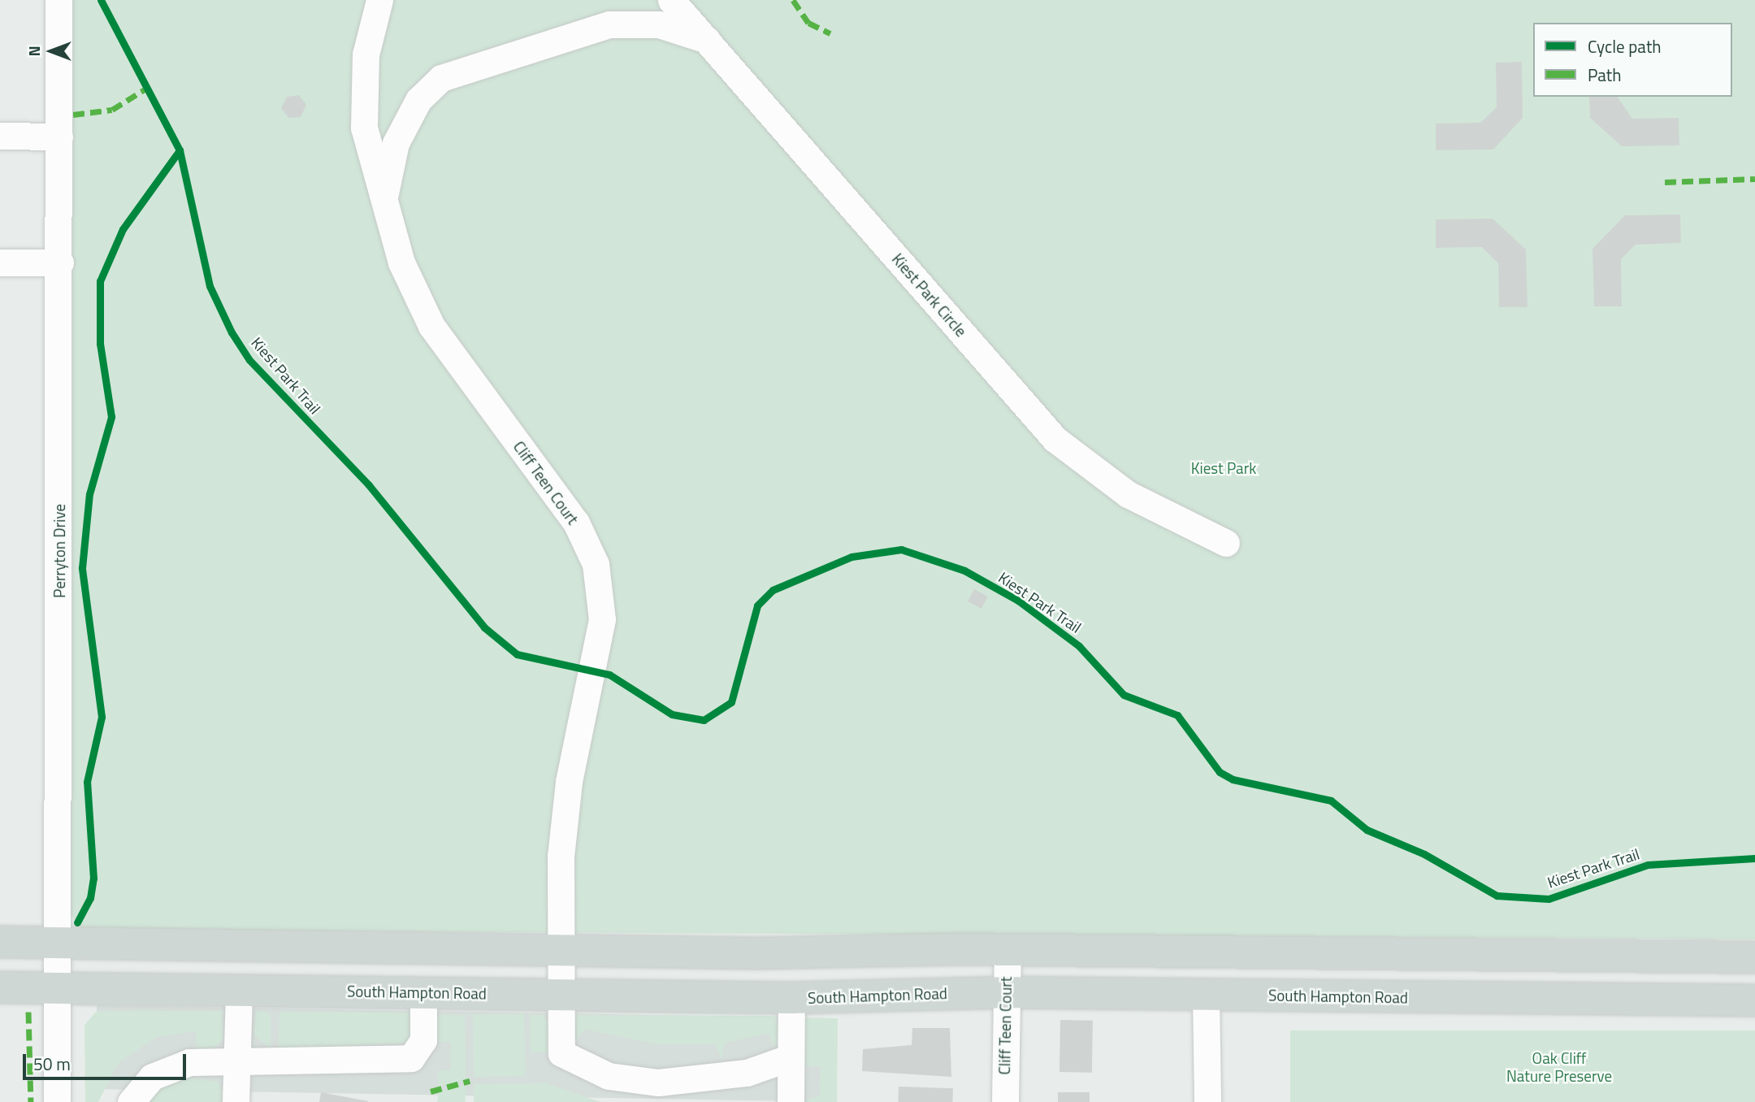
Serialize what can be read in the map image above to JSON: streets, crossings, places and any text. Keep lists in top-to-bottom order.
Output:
{
  "streets": {
    "main road": ["South Hampton Road"],
    "street": ["Kiest Park Circle", "Cliff Teen Court", "Perryton Drive"],
    "cycle path": ["Kiest Park Trail"]
  },
  "crossings": [
    ["Kiest Park Circle", "Cliff Teen Court"],
    ["Cliff Teen Court", "South Hampton Road"],
    ["Perryton Drive", "South Hampton Road"]
  ],
  "parks": ["Kiest Park", "Oak Cliff Nature Preserve"],
  "legend": ["Cycle path", "Path"],
  "scale_bar": "50 m",
  "north": "left"
}
